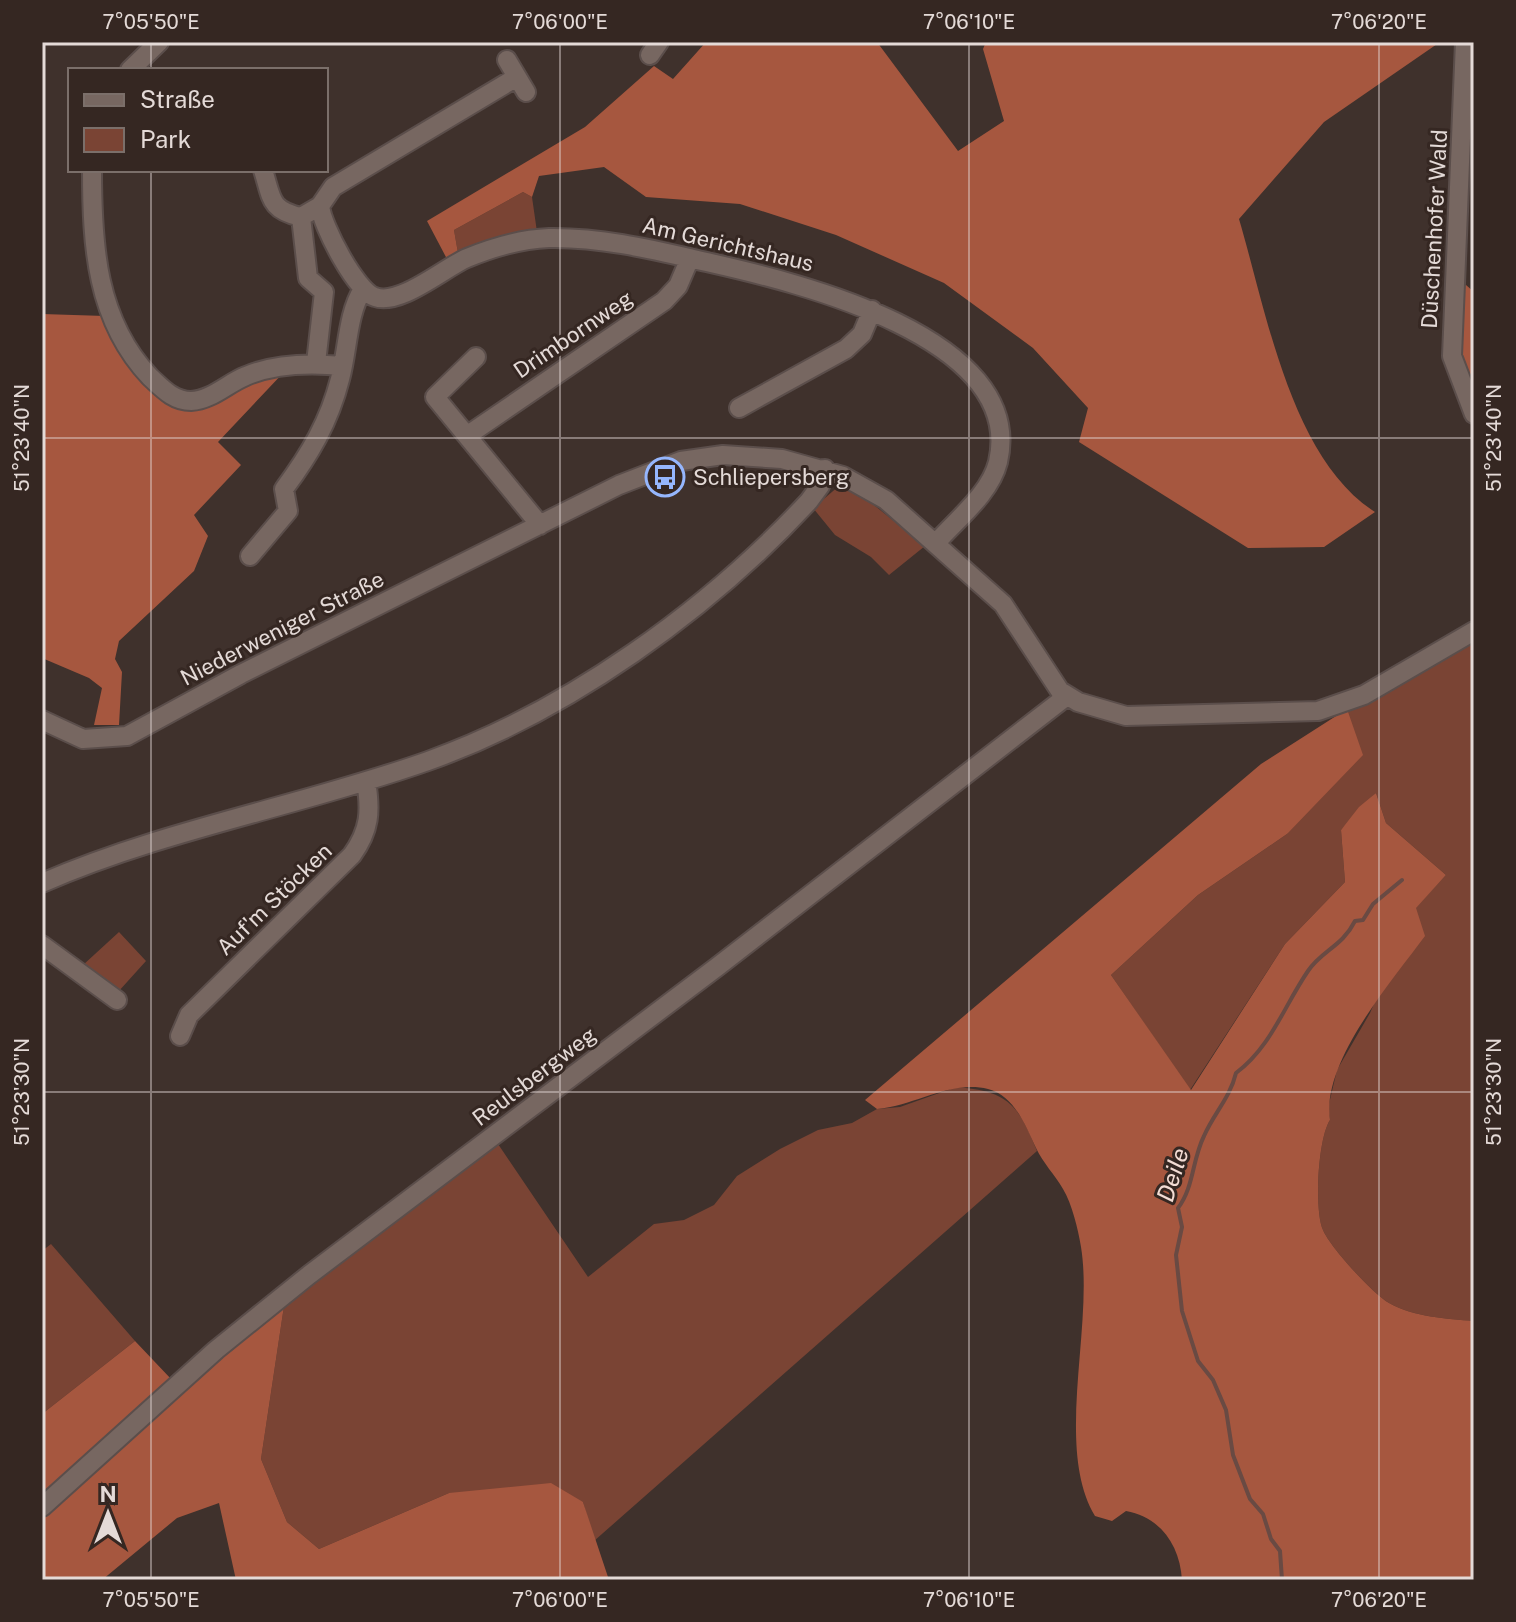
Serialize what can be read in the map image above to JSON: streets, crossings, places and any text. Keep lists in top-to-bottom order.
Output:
{
  "streets": {
    "street": [
      "Düschenhofer Wald",
      "Am Gerichtshaus",
      "Drimbornweg",
      "Niederweniger Straße",
      "Auf'm Stöcken",
      "Reulsbergweg"
    ]
  },
  "crossings": [
    ["Am Gerichtshaus", "Drimbornweg"],
    ["Am Gerichtshaus", "Niederweniger Straße"],
    ["Niederweniger Straße", "Reulsbergweg"]
  ],
  "water": ["Deile"],
  "places": {
    "bus stop": ["Schliepersberg"]
  },
  "legend": ["Straße", "Park"],
  "north": "top",
  "coordinates": [
    "7°05'50\"E",
    "7°06'00\"E",
    "7°06'10\"E",
    "7°06'20\"E",
    "51°23'40\"N",
    "51°23'30\"N"
  ]
}
